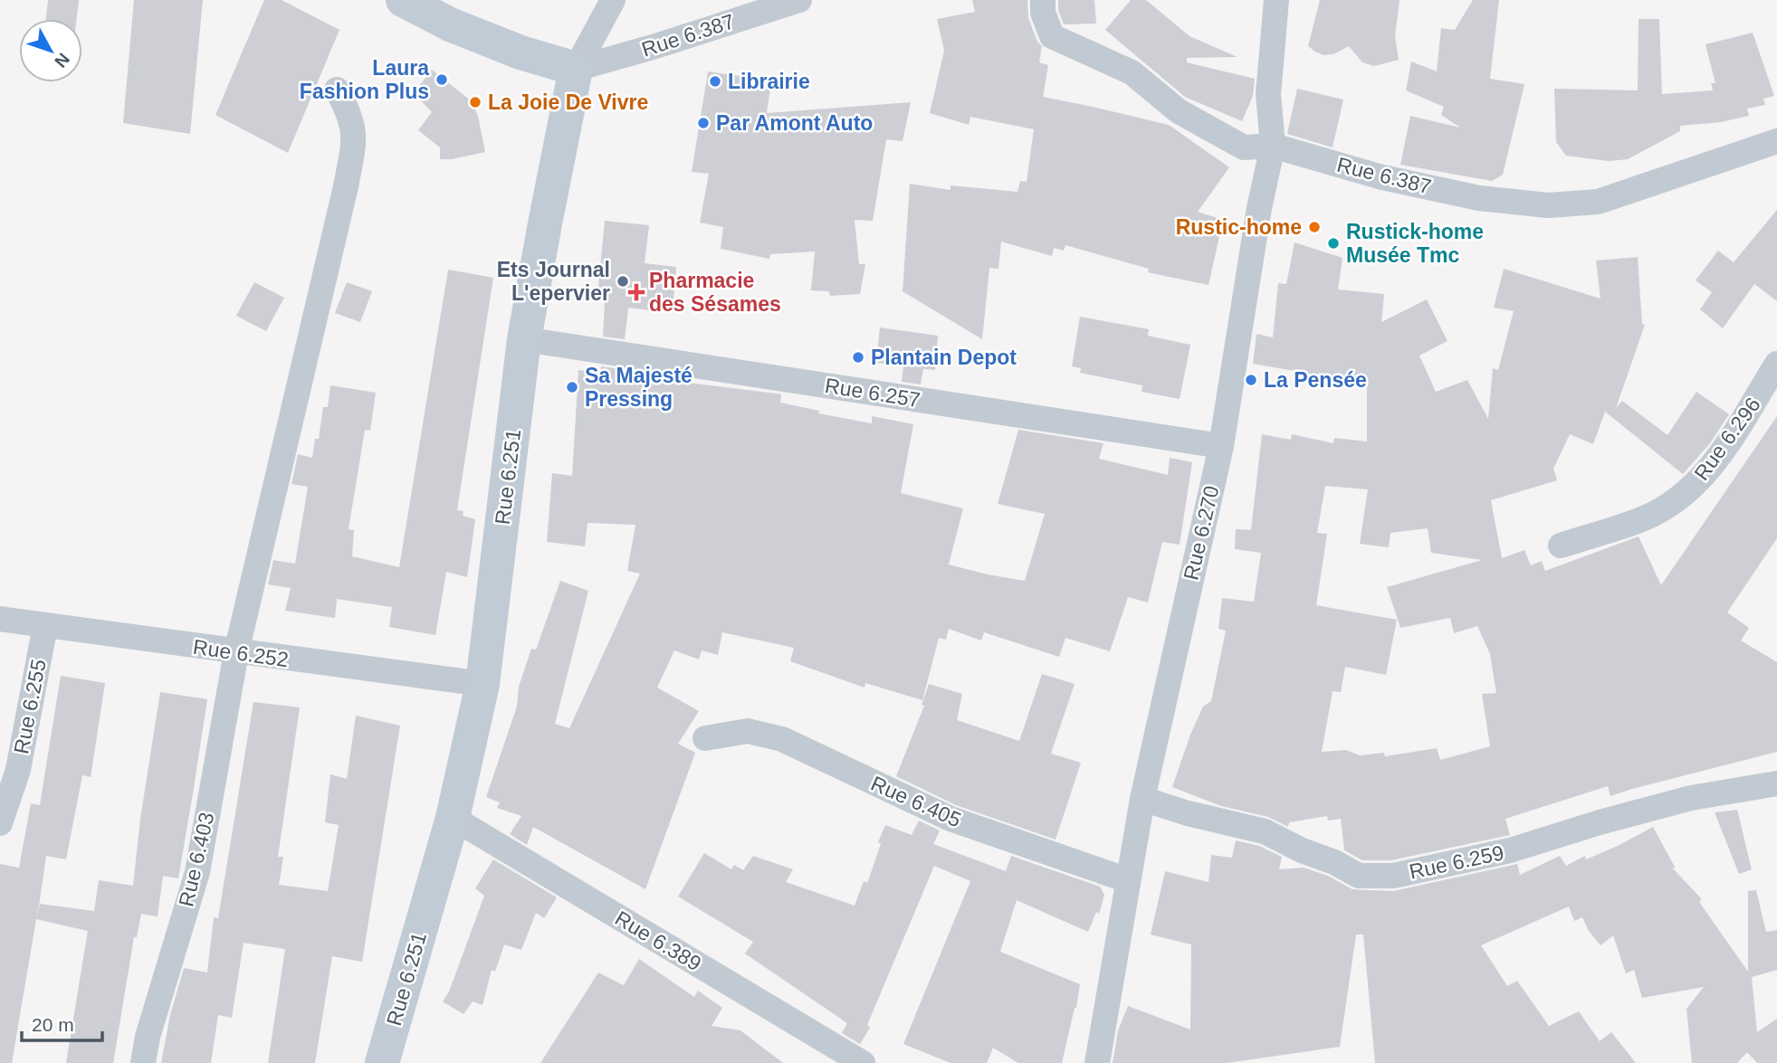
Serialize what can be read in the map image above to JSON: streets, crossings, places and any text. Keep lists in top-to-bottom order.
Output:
{
  "streets": {
    "main road": ["Rue 6.251"],
    "street": [
      "Rue 6.387",
      "Rue 6.257",
      "Rue 6.296",
      "Rue 6.270",
      "Rue 6.252",
      "Rue 6.255",
      "Rue 6.405",
      "Rue 6.403",
      "Rue 6.259",
      "Rue 6.389"
    ]
  },
  "crossings": [
    ["Rue 6.387", "Rue 6.251"],
    ["Rue 6.387", "Rue 6.270"],
    ["Rue 6.257", "Rue 6.251"],
    ["Rue 6.257", "Rue 6.270"],
    ["Rue 6.251", "Rue 6.252"],
    ["Rue 6.251", "Rue 6.389"],
    ["Rue 6.270", "Rue 6.405"],
    ["Rue 6.270", "Rue 6.259"],
    ["Rue 6.252", "Rue 6.255"],
    ["Rue 6.252", "Rue 6.403"]
  ],
  "places": {
    "other": [
      "Laura Fashion Plus",
      "Librairie",
      "La Joie De Vivre",
      "Par Amont Auto",
      "Rustic-home",
      "Rustick-home Musée Tmc",
      "Ets Journal L'epervier",
      "Plantain Depot",
      "La Pensée",
      "Sa Majesté Pressing"
    ],
    "health": ["Pharmacie des Sésames"]
  },
  "scale_bar": "20 m",
  "north": "bottom right"
}
